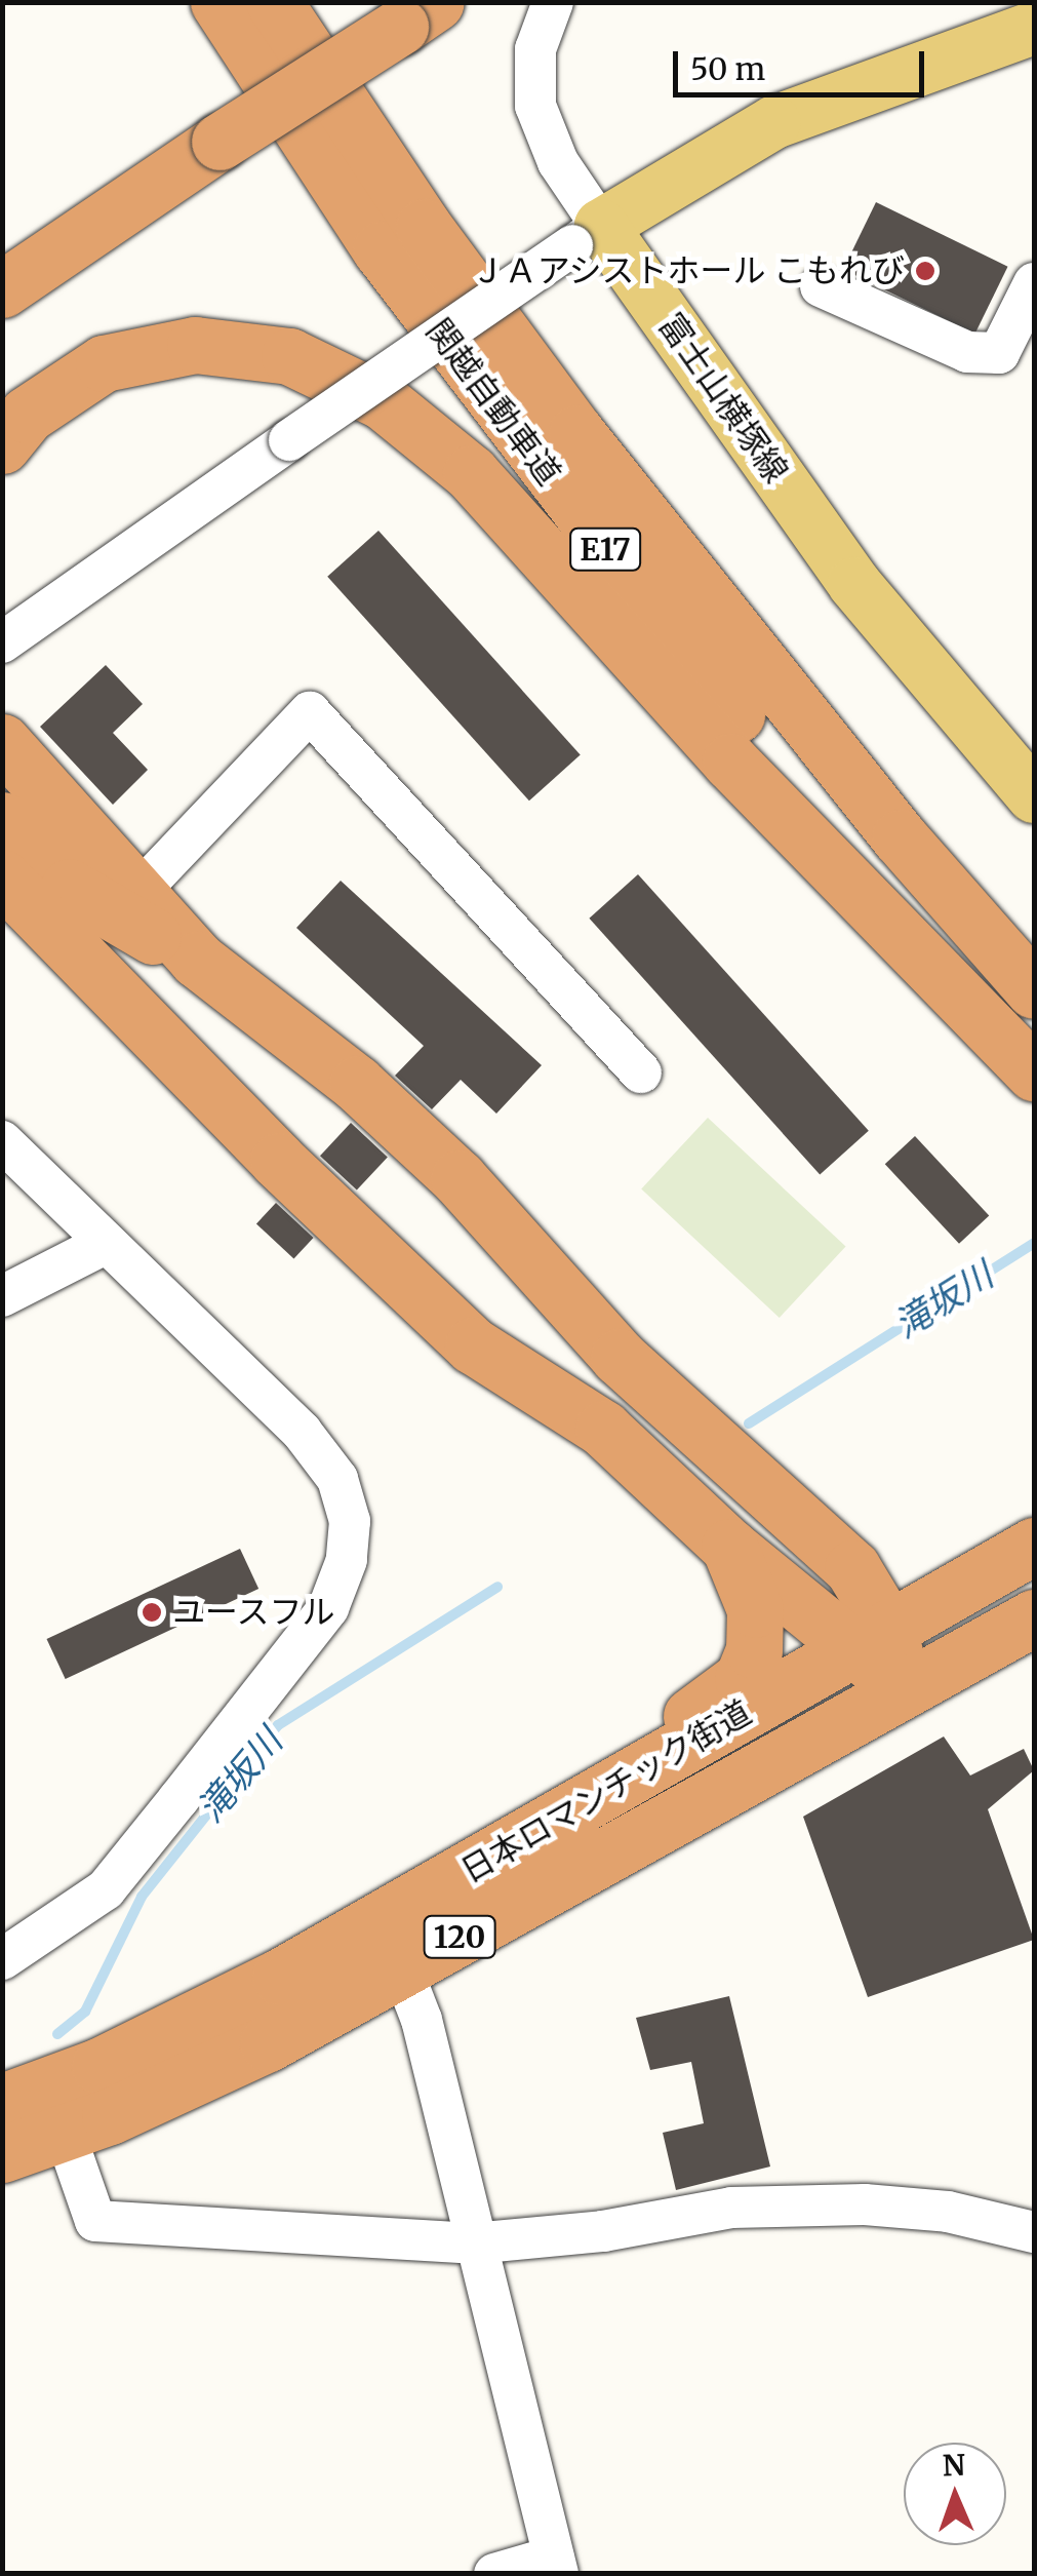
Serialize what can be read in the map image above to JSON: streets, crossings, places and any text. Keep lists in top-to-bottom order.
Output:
{
  "streets": {
    "highway": [
      "関越自動車道",
      "E17",
      "日本ロマンチック街道",
      "120"
    ],
    "main road": ["富士山横塚線"]
  },
  "water": ["滝坂川"],
  "places": ["ＪＡアシストホール こもれび", "ユースフル"],
  "scale_bar": "50 m",
  "north": "top"
}
